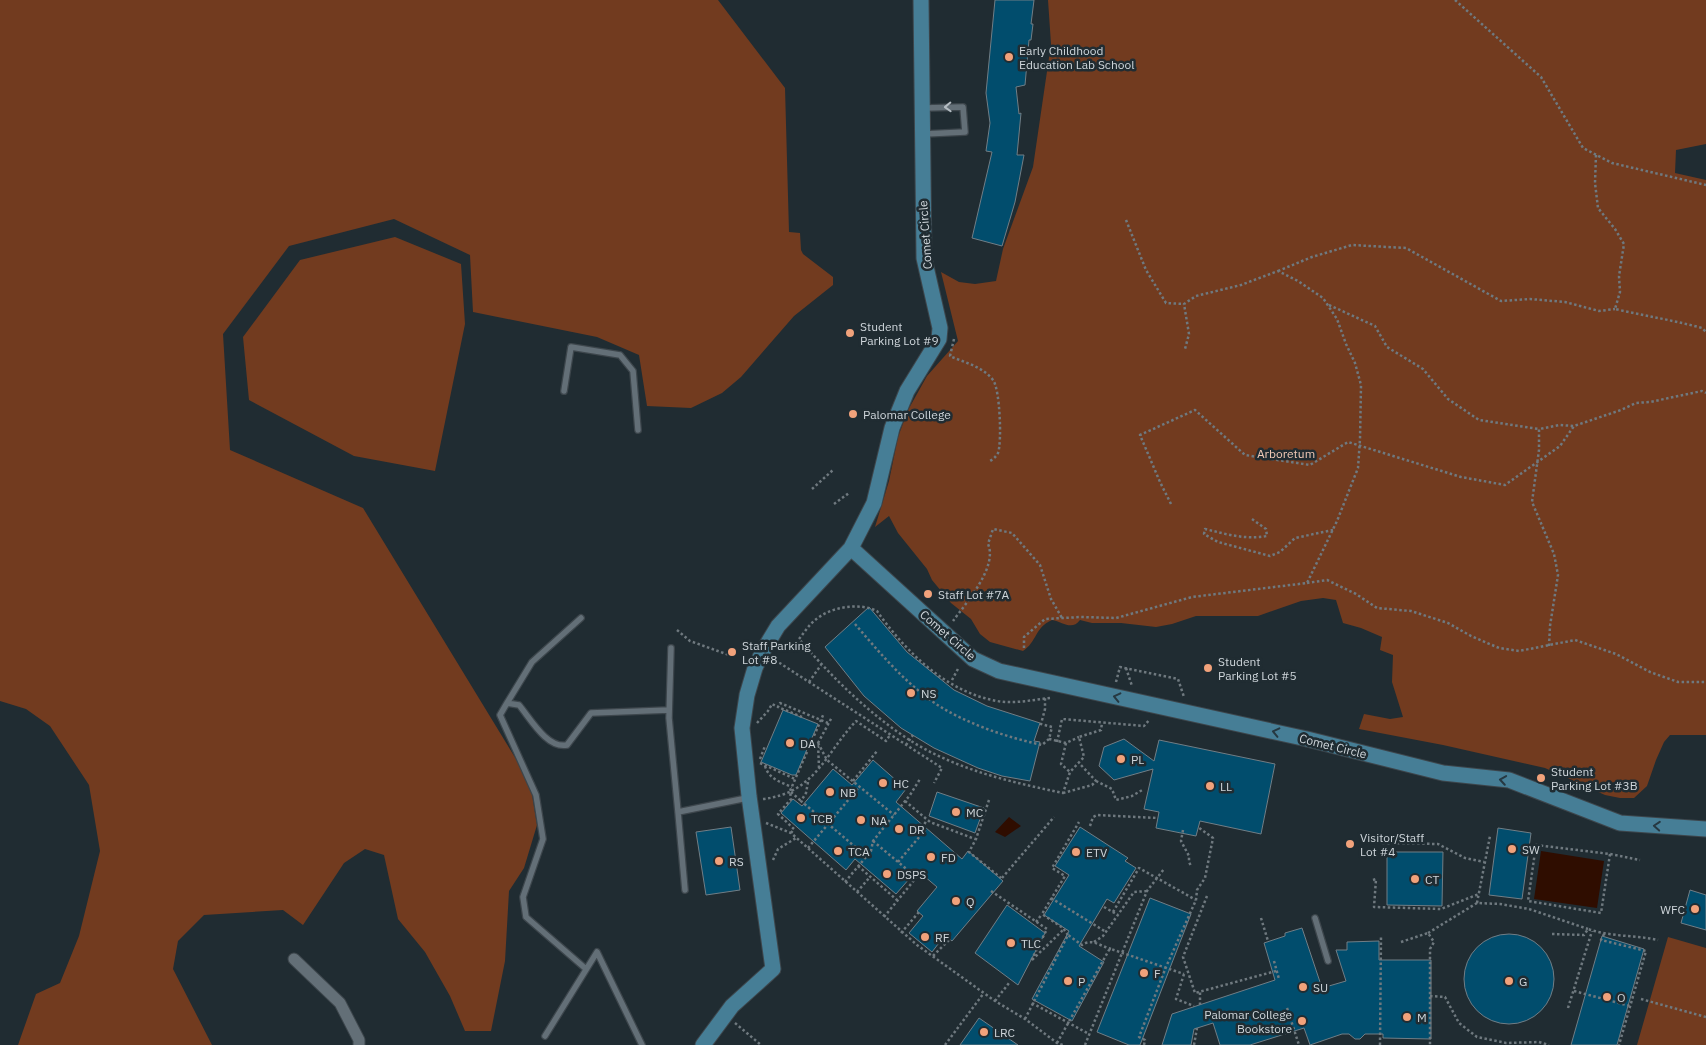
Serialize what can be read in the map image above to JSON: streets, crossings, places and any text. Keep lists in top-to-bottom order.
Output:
{
  "streets": {
    "street": ["Comet Circle"]
  },
  "one_way": ["Comet Circle"],
  "parks": ["Arboretum"],
  "places": [
    "Early Childhood Education Lab School",
    "Student Parking Lot #9",
    "Palomar College",
    "Staff Lot #7A",
    "Staff Parking Lot #8",
    "Student Parking Lot #5",
    "NS",
    "DA",
    "PL",
    "Student Parking Lot #3B",
    "HC",
    "LL",
    "NB",
    "MC",
    "TCB",
    "NA",
    "DR",
    "Visitor/Staff Lot #4",
    "SW",
    "TCA",
    "ETV",
    "FD",
    "RS",
    "DSPS",
    "CT",
    "Q",
    "WFC",
    "RF",
    "TLC",
    "F",
    "P",
    "G",
    "SU",
    "O",
    "M",
    "Palomar College Bookstore",
    "LRC"
  ]
}
